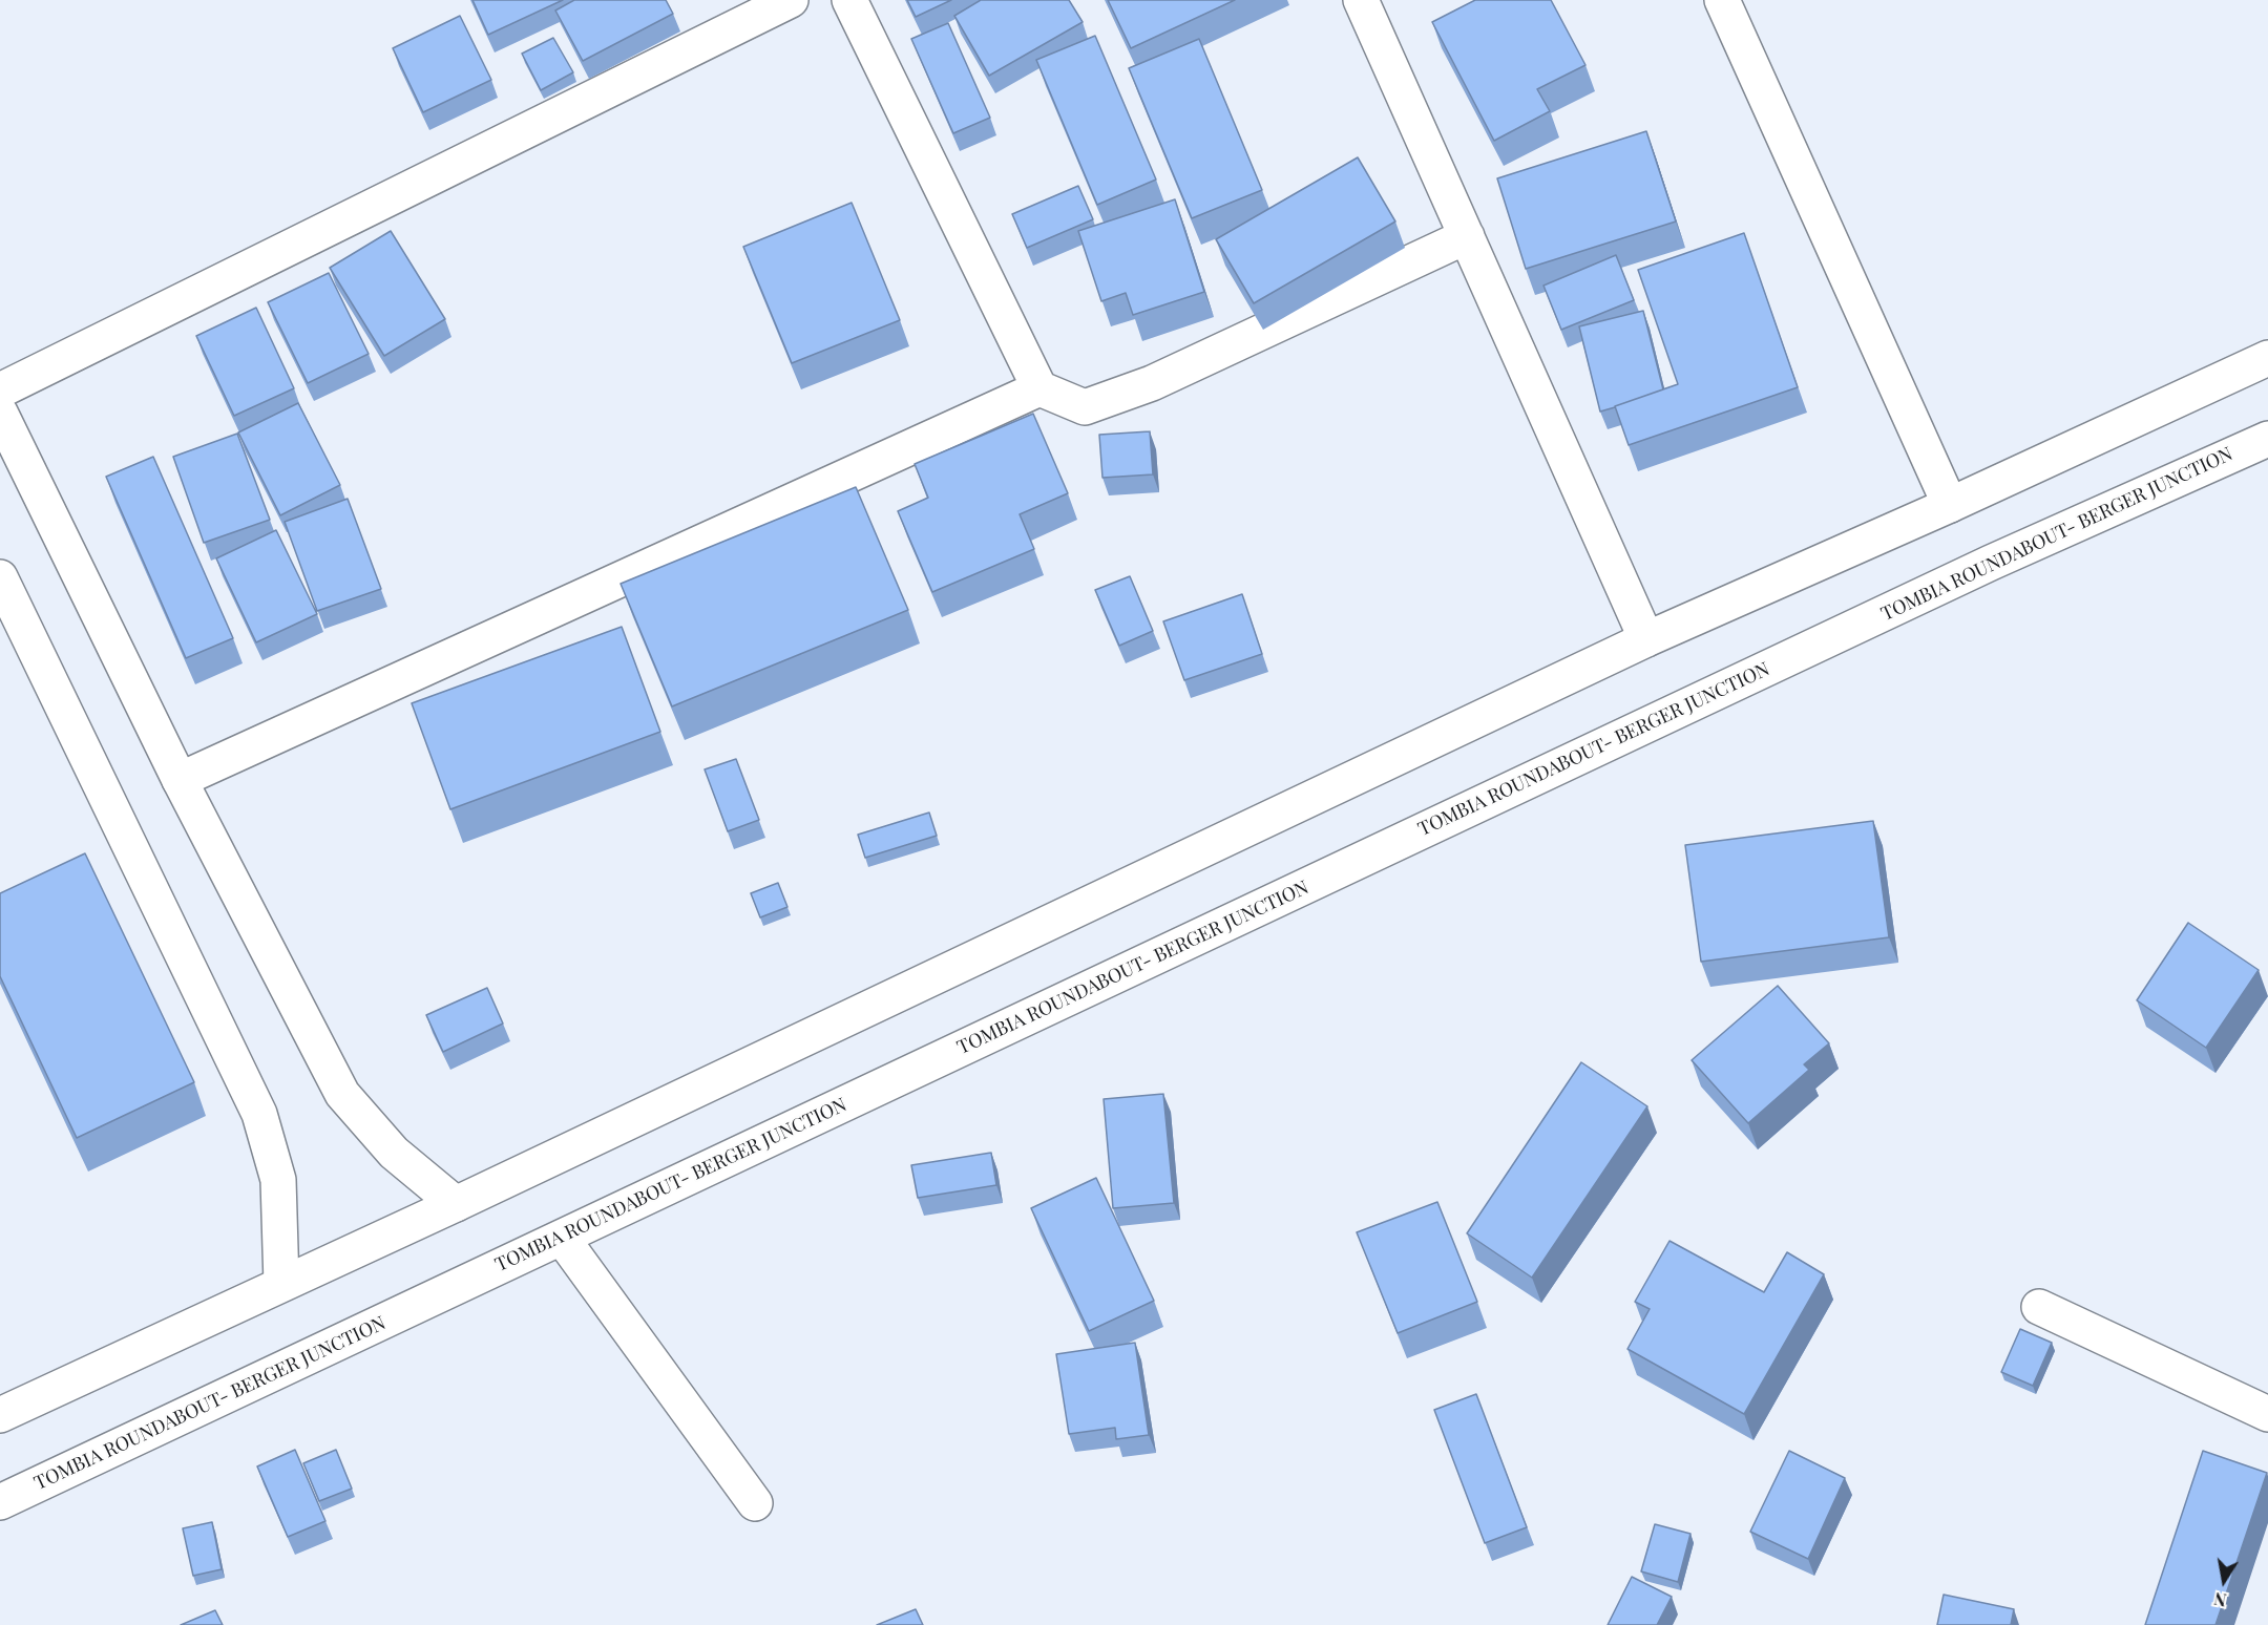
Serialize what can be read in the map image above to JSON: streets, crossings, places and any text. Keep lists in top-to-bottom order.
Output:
{
  "streets": {
    "street": ["TOMBIA ROUNDABOUT- BERGER JUNCTION"]
  },
  "north": "bottom"
}
